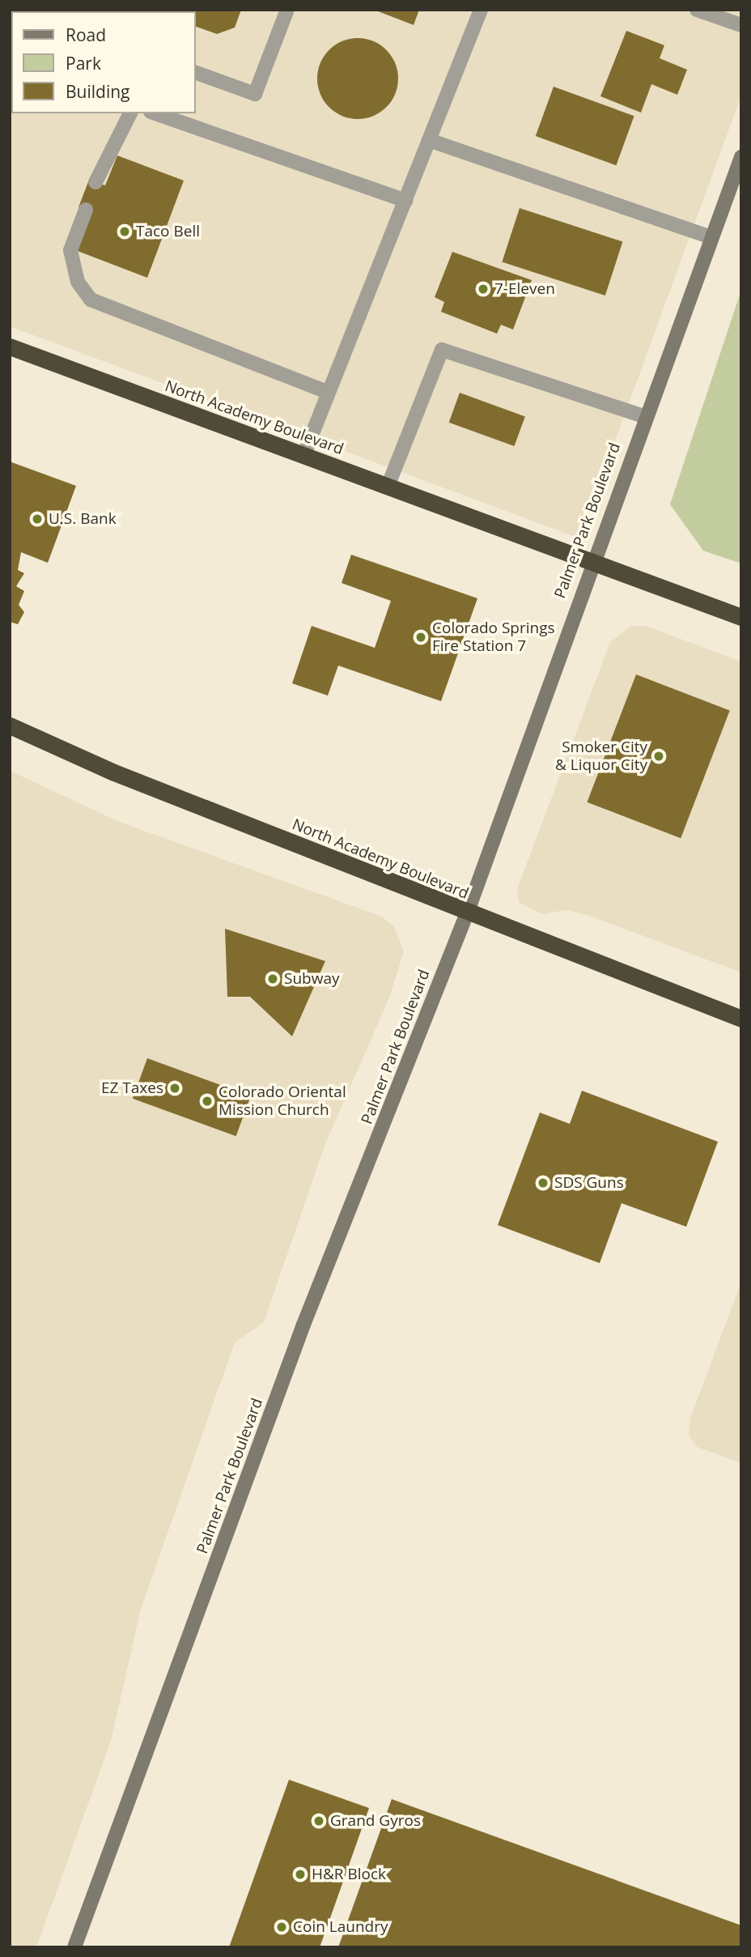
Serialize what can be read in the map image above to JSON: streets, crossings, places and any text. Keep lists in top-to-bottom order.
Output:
{
  "streets": {
    "highway": ["North Academy Boulevard"],
    "main road": ["Palmer Park Boulevard"]
  },
  "crossings": [
    ["North Academy Boulevard", "Palmer Park Boulevard"]
  ],
  "places": [
    "Taco Bell",
    "7-Eleven",
    "U.S. Bank",
    "Colorado Springs Fire Station 7",
    "Smoker City & Liquor City",
    "Subway",
    "EZ Taxes",
    "Colorado Oriental Mission Church",
    "SDS Guns",
    "Grand Gyros",
    "H&R Block",
    "Coin Laundry"
  ],
  "legend": ["Road", "Park", "Building"]
}
